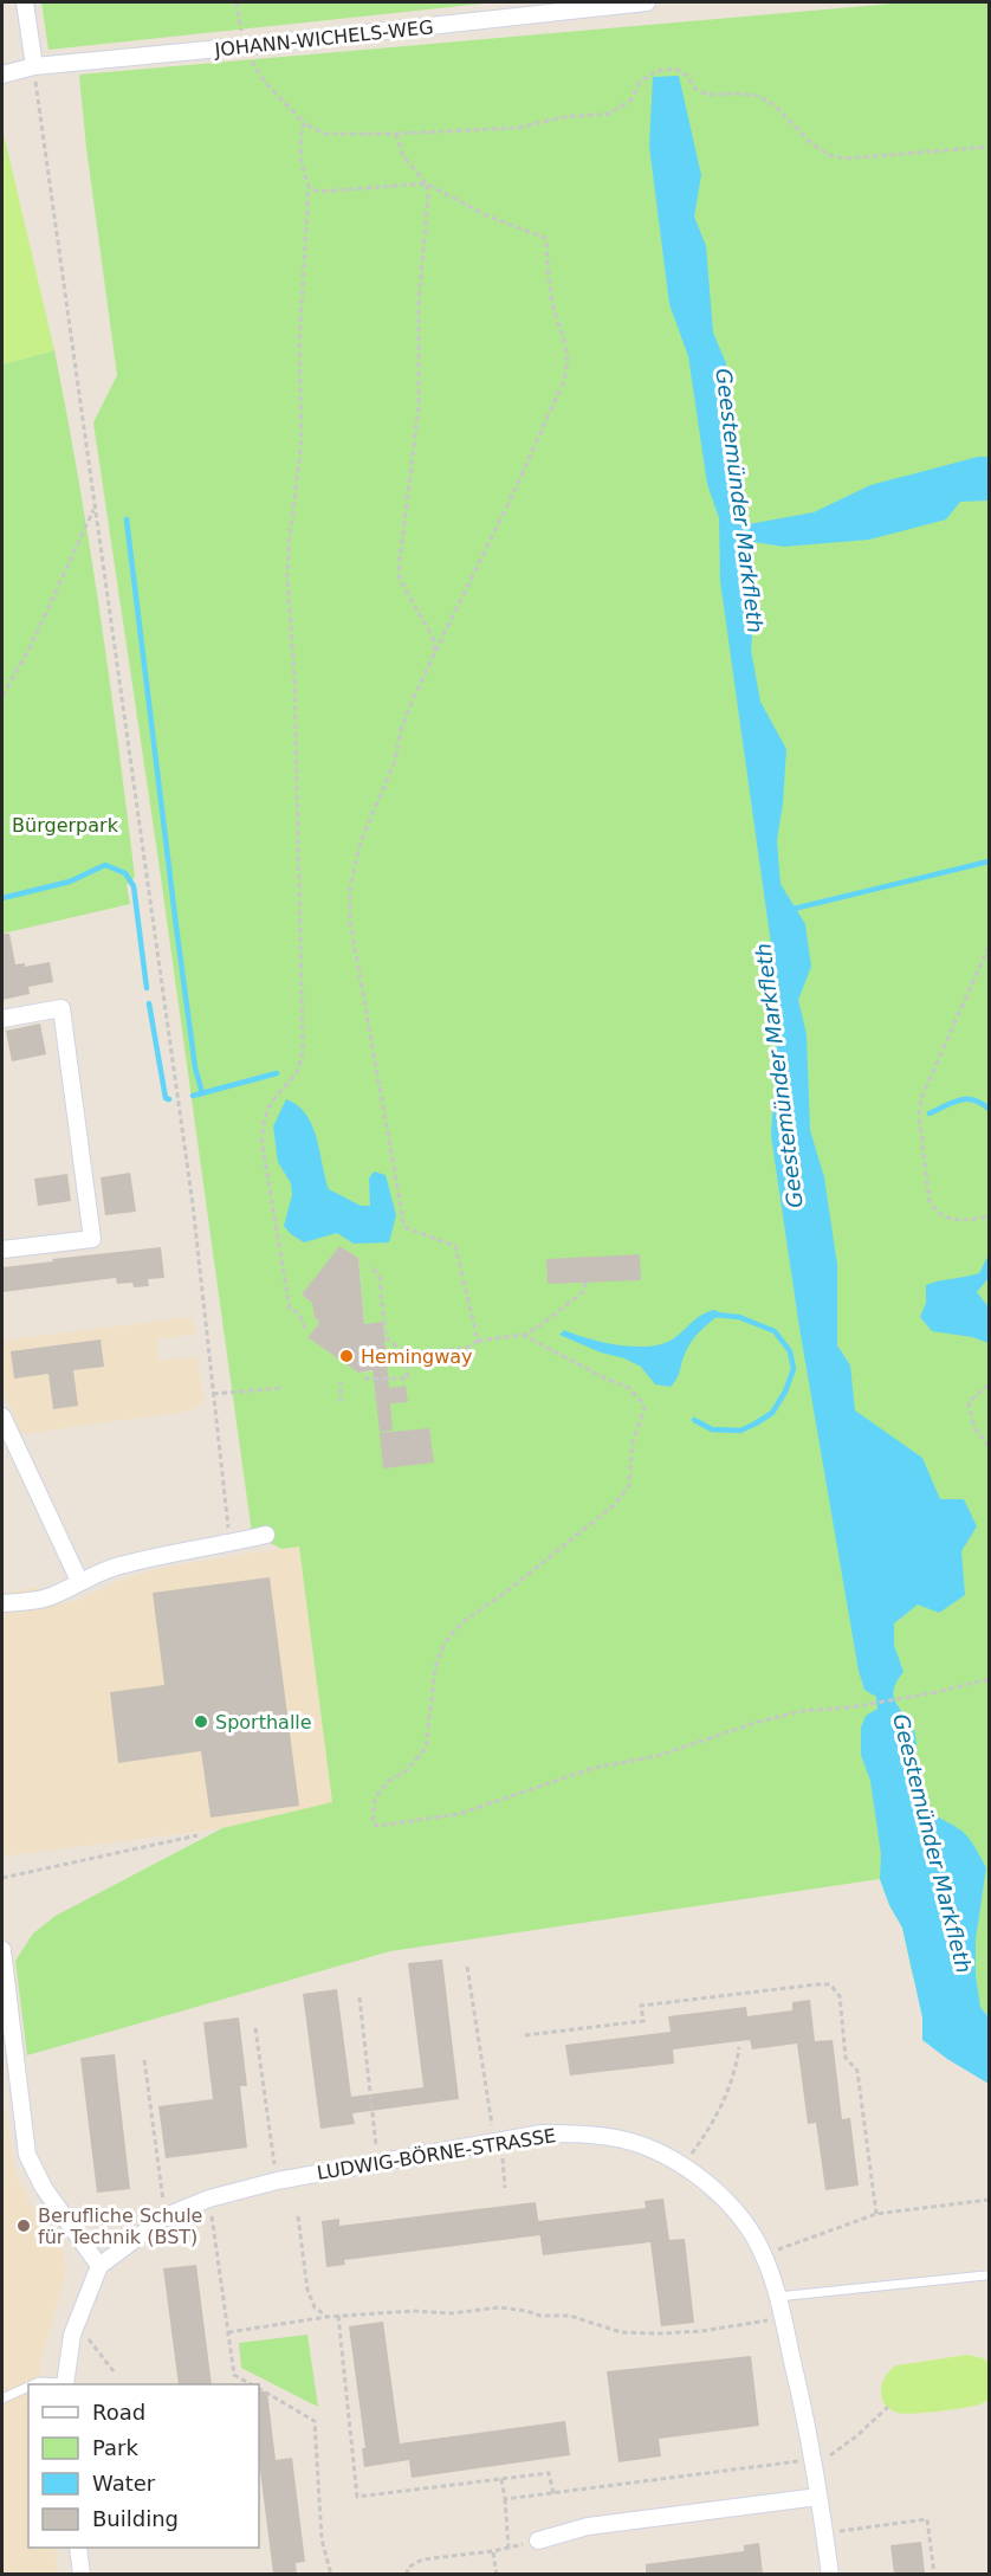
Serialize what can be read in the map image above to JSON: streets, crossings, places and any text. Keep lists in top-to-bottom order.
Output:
{
  "streets": {
    "street": ["JOHANN-WICHELS-WEG", "LUDWIG-BÖRNE-STRASSE"]
  },
  "water": ["Geestemünder Markfleth"],
  "parks": ["Bürgerpark"],
  "places": ["Hemingway", "Sporthalle", "Berufliche Schule für Technik (BST)"],
  "legend": [
    "Road",
    "Park",
    "Water",
    "Building"
  ]
}
